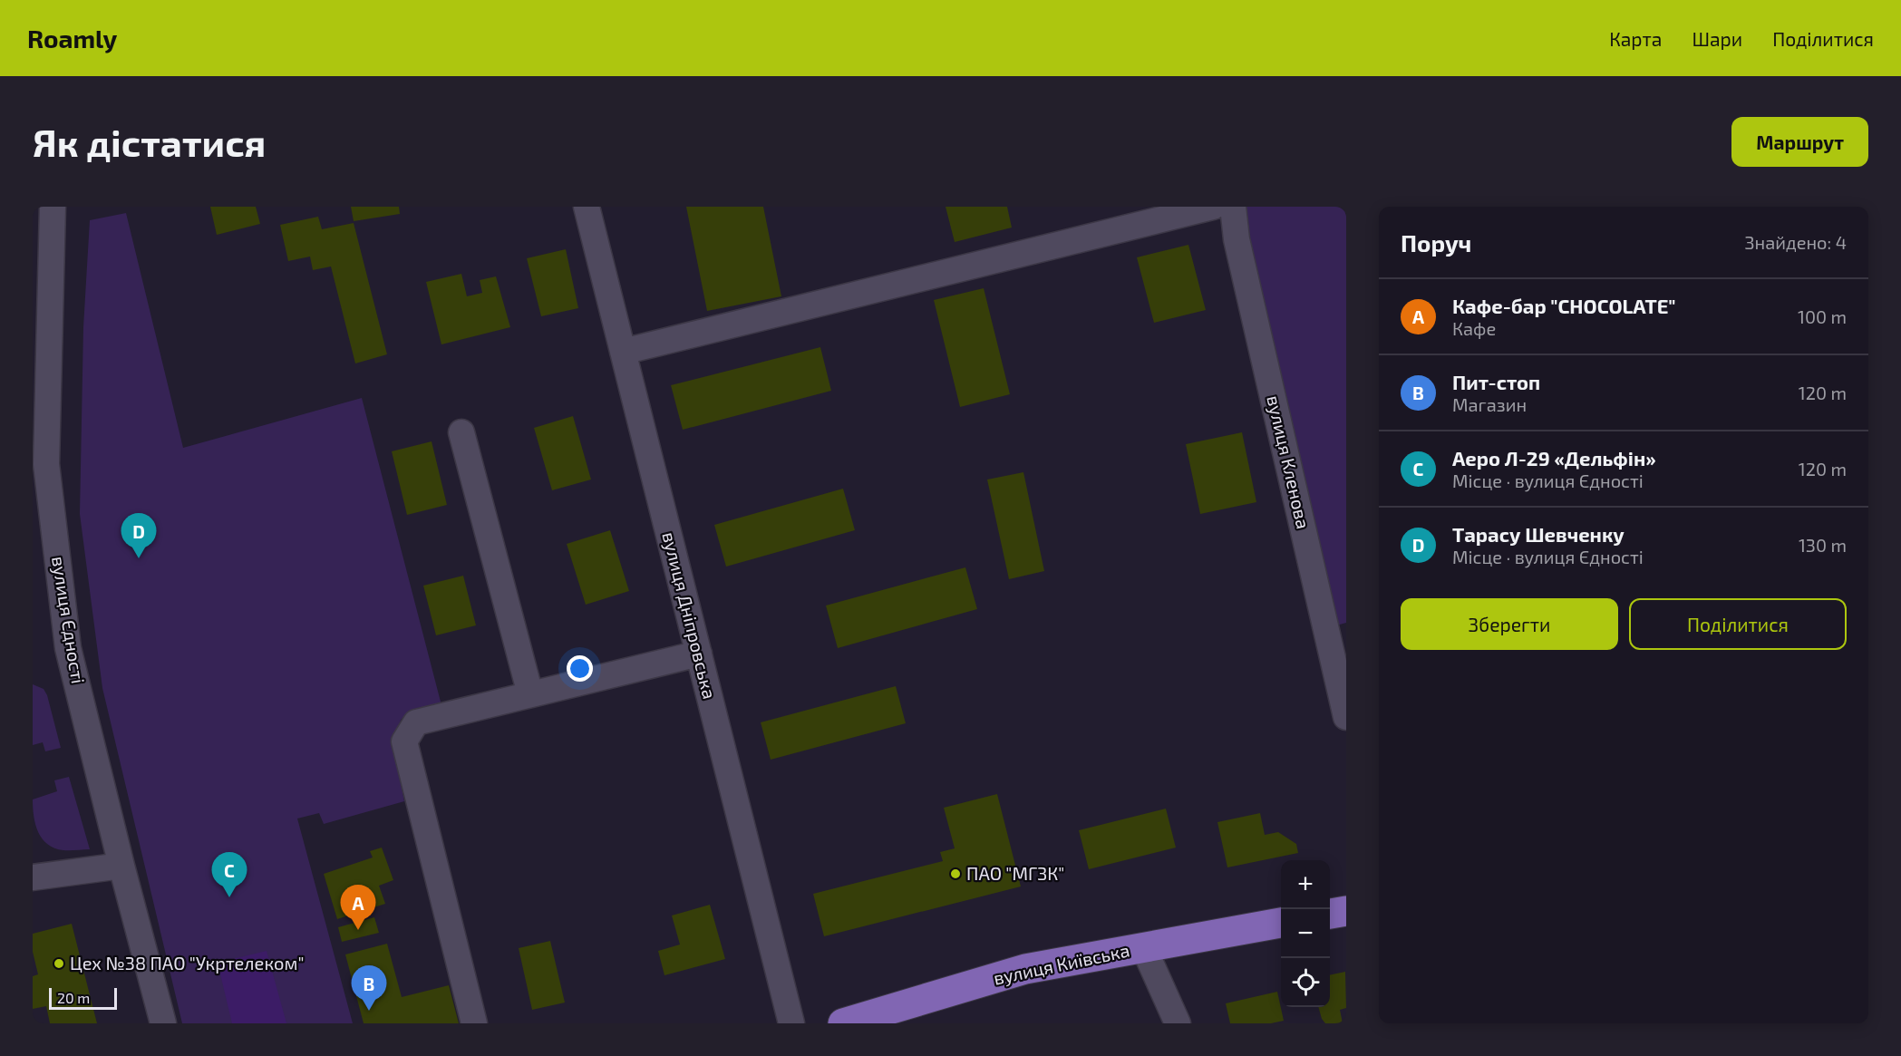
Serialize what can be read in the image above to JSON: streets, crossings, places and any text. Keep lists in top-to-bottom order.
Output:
{
  "streets": {
    "main road": ["вулиця Київська"],
    "street": ["вулиця Кленова", "вулиця Дніпровська", "вулиця Єдності"]
  },
  "places": ["ПАО \"МГЗК\"", "Цех №38 ПАО \"Укртелеком\""],
  "scale_bar": "20 m",
  "page": {
    "header": "Roamly",
    "nav": ["Карта", "Шари", "Поділитися"],
    "buttons": [
      "Маршрут",
      ["Зберегти", "Поділитися"]
    ],
    "title": "Як дістатися",
    "heading": ["Поруч", "Знайдено: 4"],
    "list": [
      {
        "mark": "A",
        "name": "Кафе-бар \"CHOCOLATE\"",
        "note": "Кафе",
        "value": "100 m"
      },
      {
        "mark": "B",
        "name": "Пит-стоп",
        "note": "Магазин",
        "value": "120 m"
      },
      {
        "mark": "C",
        "name": "Аеро Л-29 «Дельфін»",
        "note": "Місце · вулиця Єдності",
        "value": "120 m"
      },
      {
        "mark": "D",
        "name": "Тарасу Шевченку",
        "note": "Місце · вулиця Єдності",
        "value": "130 m"
      }
    ],
    "pins": [
      "D",
      "C",
      "A",
      "B"
    ],
    "map_buttons": ["+", "−"],
    "scale": "20 m"
  }
}
